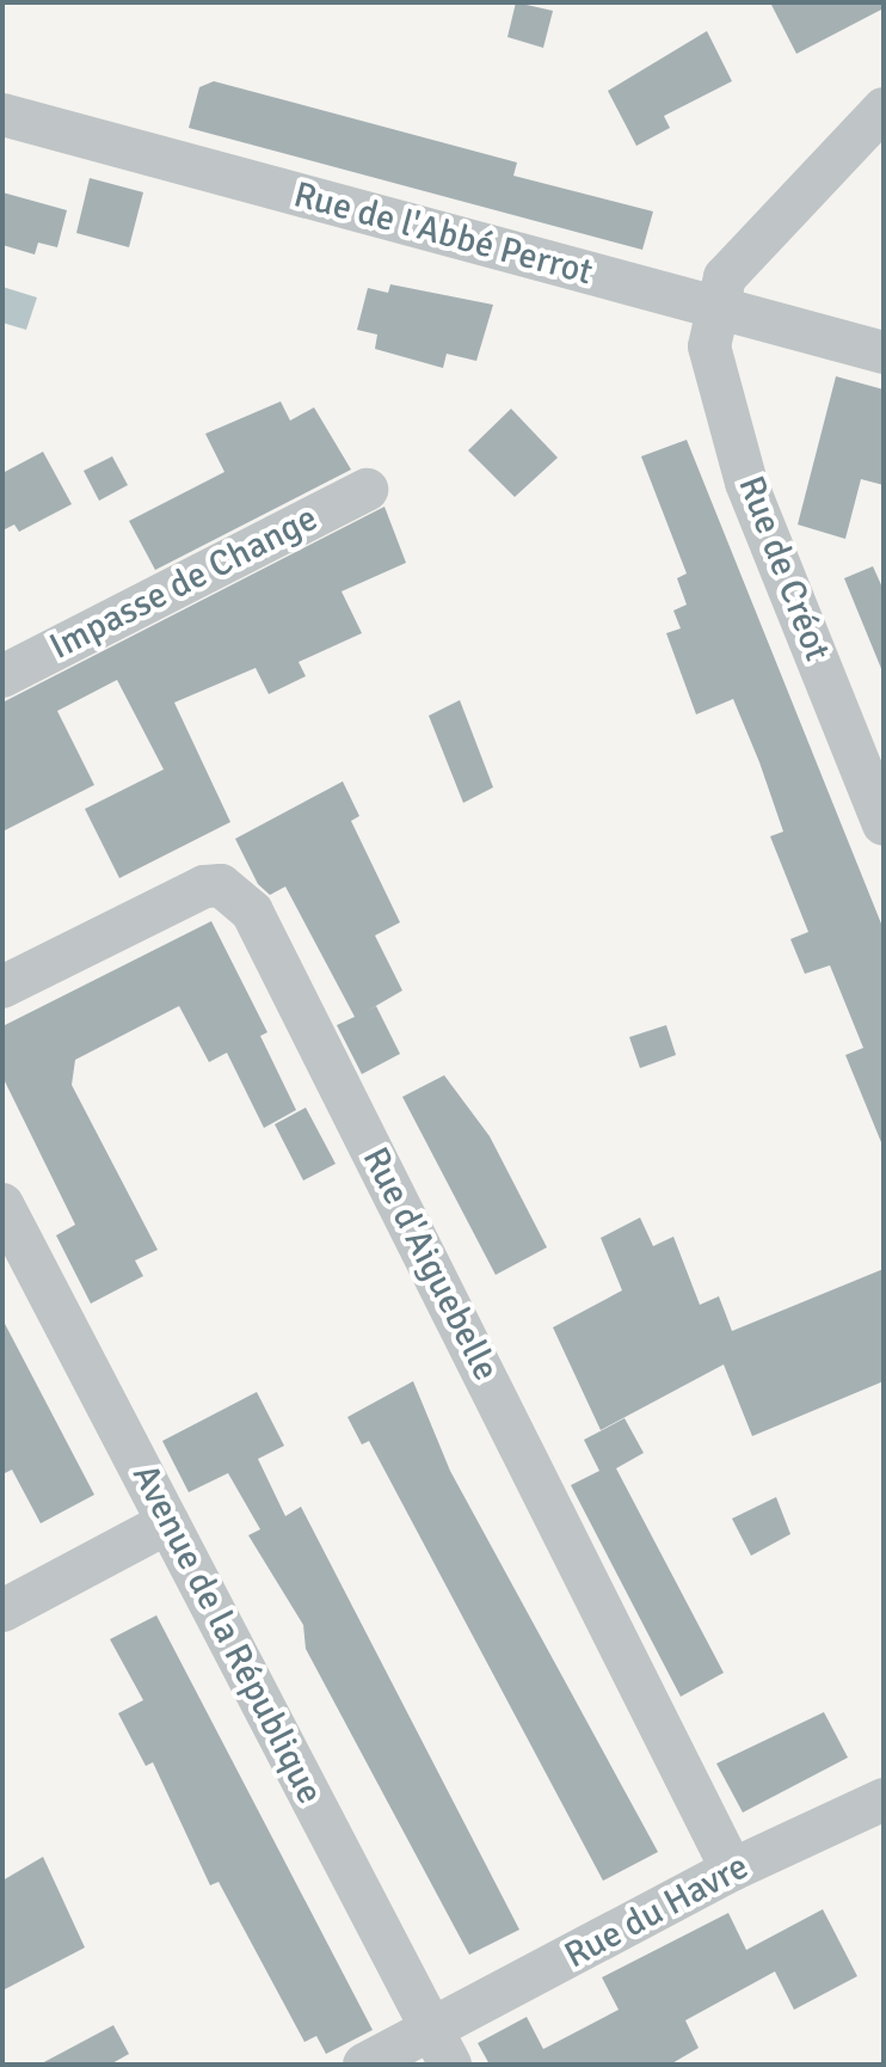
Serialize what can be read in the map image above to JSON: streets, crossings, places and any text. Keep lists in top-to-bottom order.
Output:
{
  "streets": {
    "street": [
      "Rue de l'Abbé Perrot",
      "Rue de Créot",
      "Impasse de Change",
      "Rue d'Aiguebelle",
      "Avenue de la République",
      "Rue du Havre"
    ]
  },
  "crossings": [
    ["Rue de l'Abbé Perrot", "Rue de Créot"],
    ["Rue d'Aiguebelle", "Rue du Havre"],
    ["Avenue de la République", "Rue du Havre"]
  ]
}
